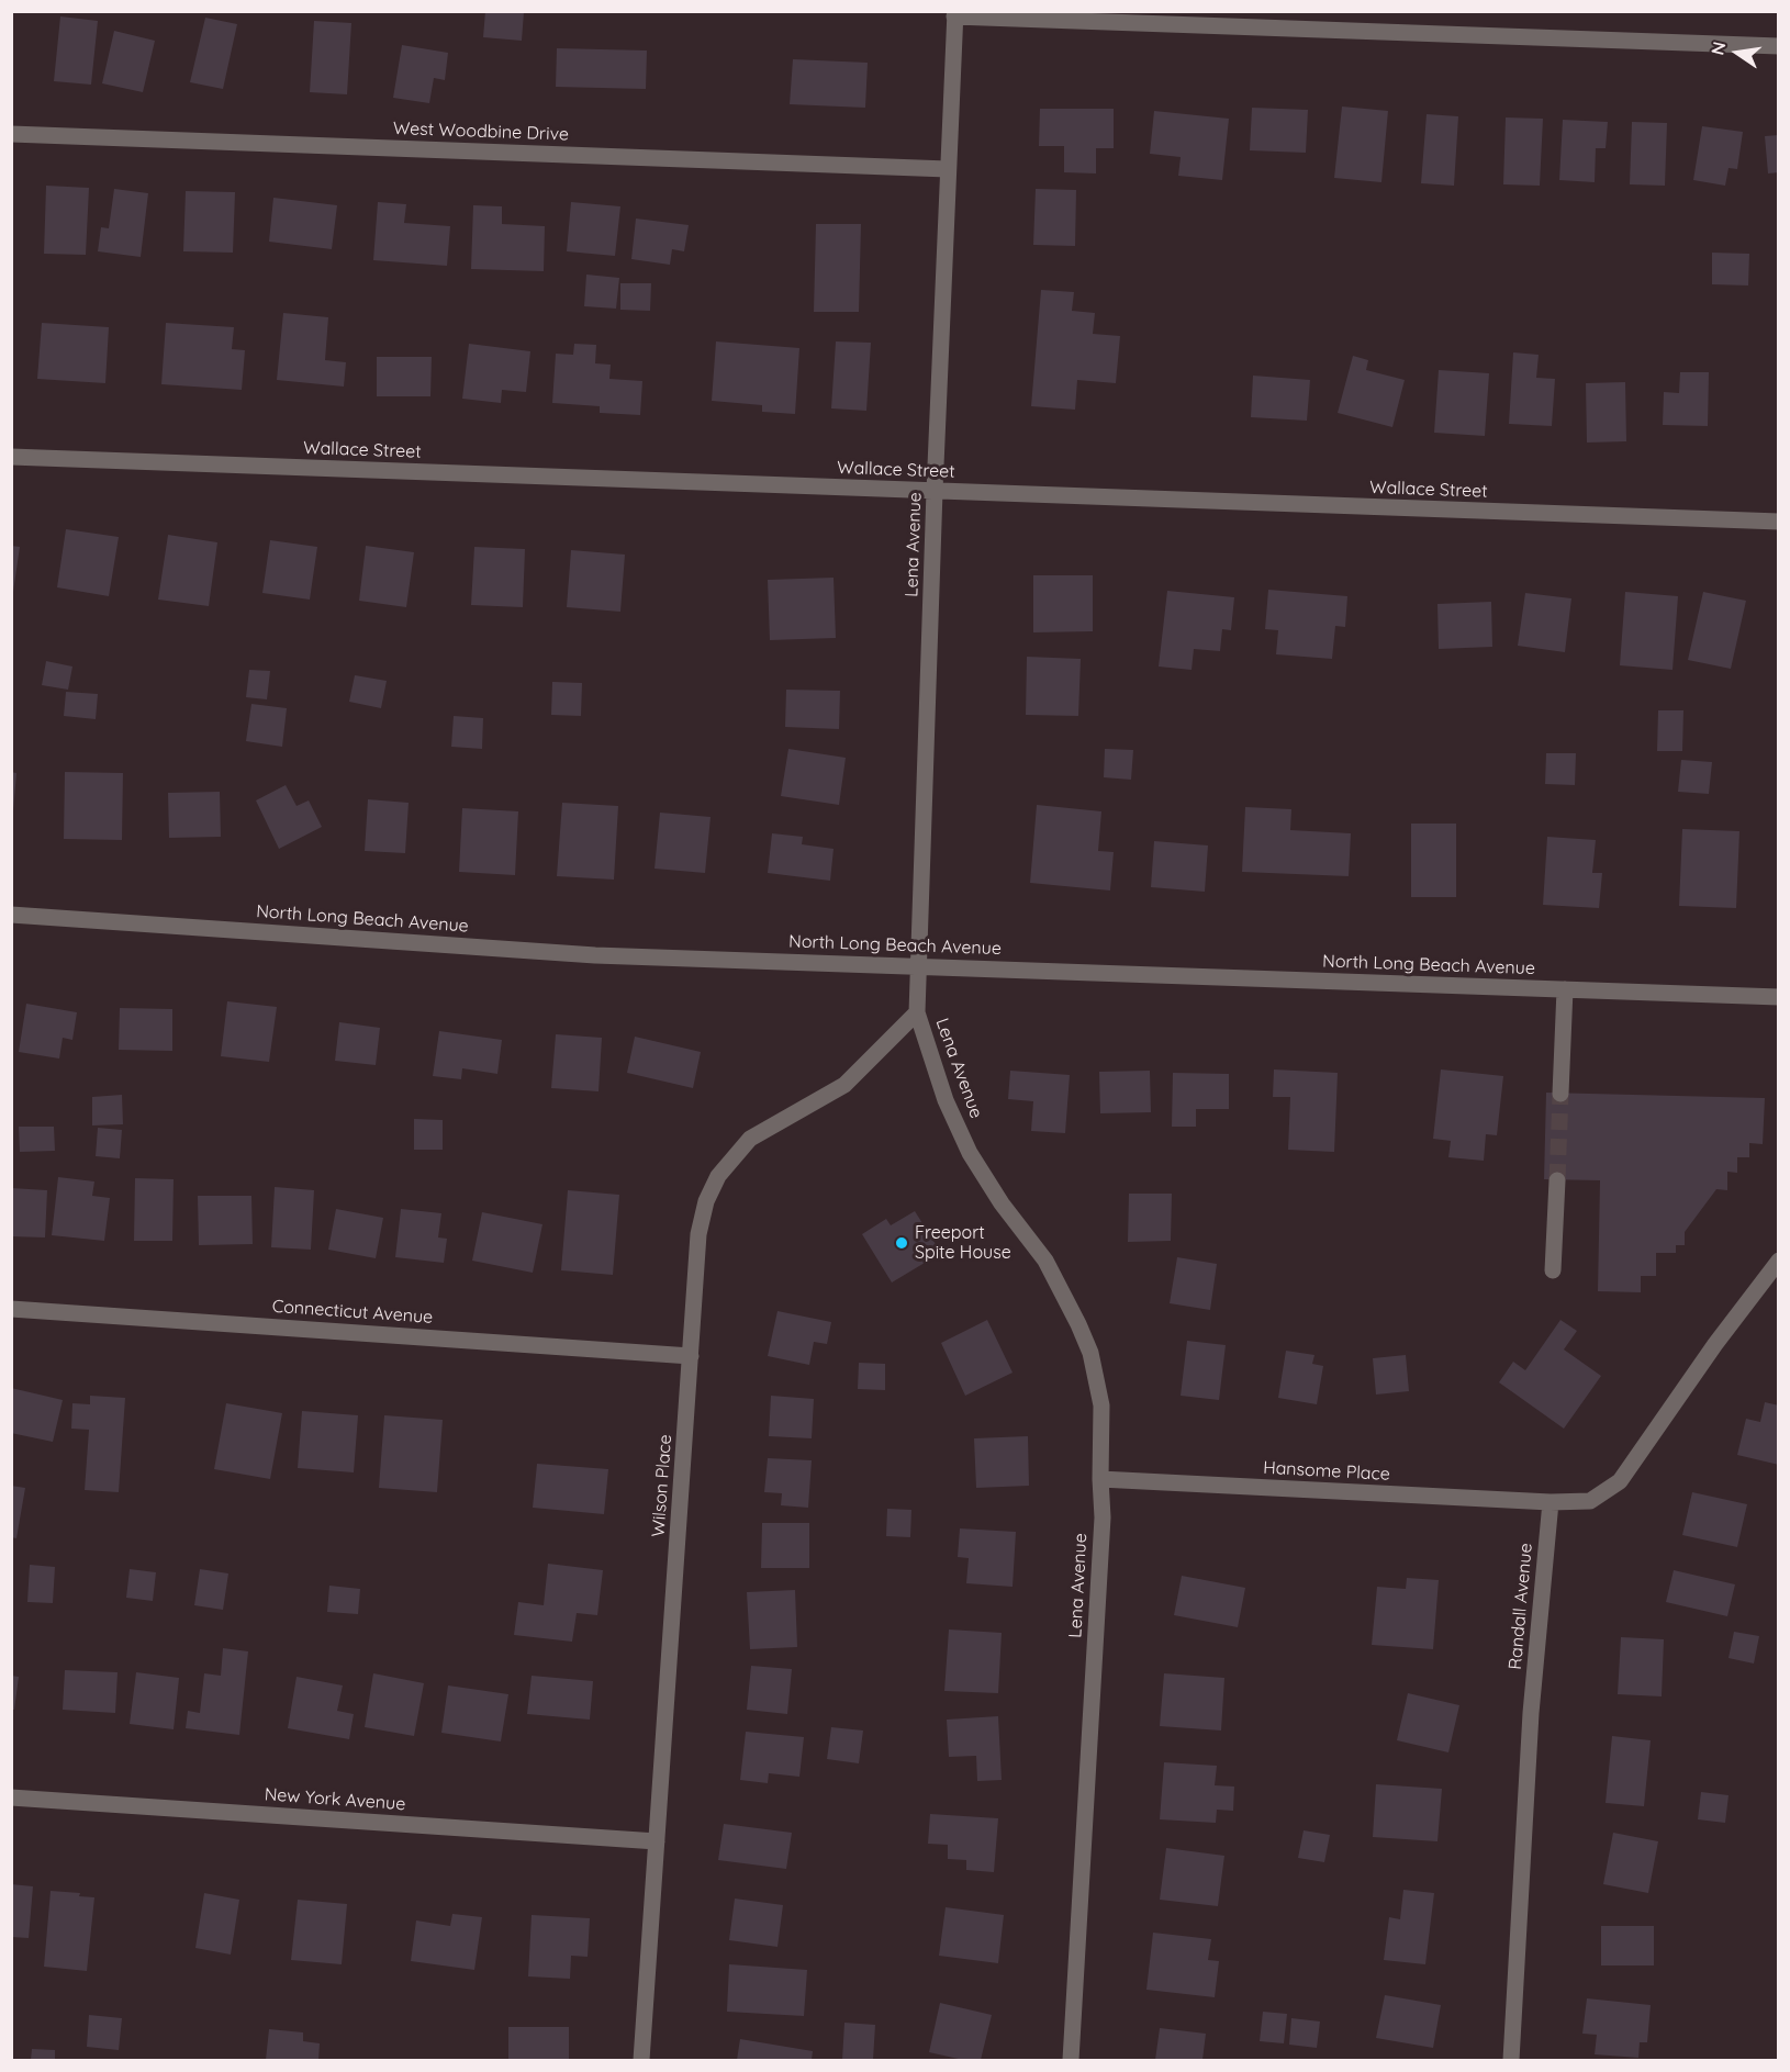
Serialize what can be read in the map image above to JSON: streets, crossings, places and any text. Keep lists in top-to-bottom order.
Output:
{
  "streets": {
    "street": [
      "West Woodbine Drive",
      "Wallace Street",
      "Lena Avenue",
      "North Long Beach Avenue",
      "Connecticut Avenue",
      "Hansome Place",
      "Wilson Place",
      "Randall Avenue",
      "New York Avenue"
    ]
  },
  "crossings": [
    ["West Woodbine Drive", "Lena Avenue"],
    ["Wallace Street", "Lena Avenue"],
    ["Lena Avenue", "North Long Beach Avenue"],
    ["Lena Avenue", "Hansome Place"],
    ["Lena Avenue", "Wilson Place"],
    ["Connecticut Avenue", "Wilson Place"],
    ["Hansome Place", "Randall Avenue"],
    ["Wilson Place", "New York Avenue"]
  ],
  "places": ["Freeport Spite House"],
  "north": "left"
}
